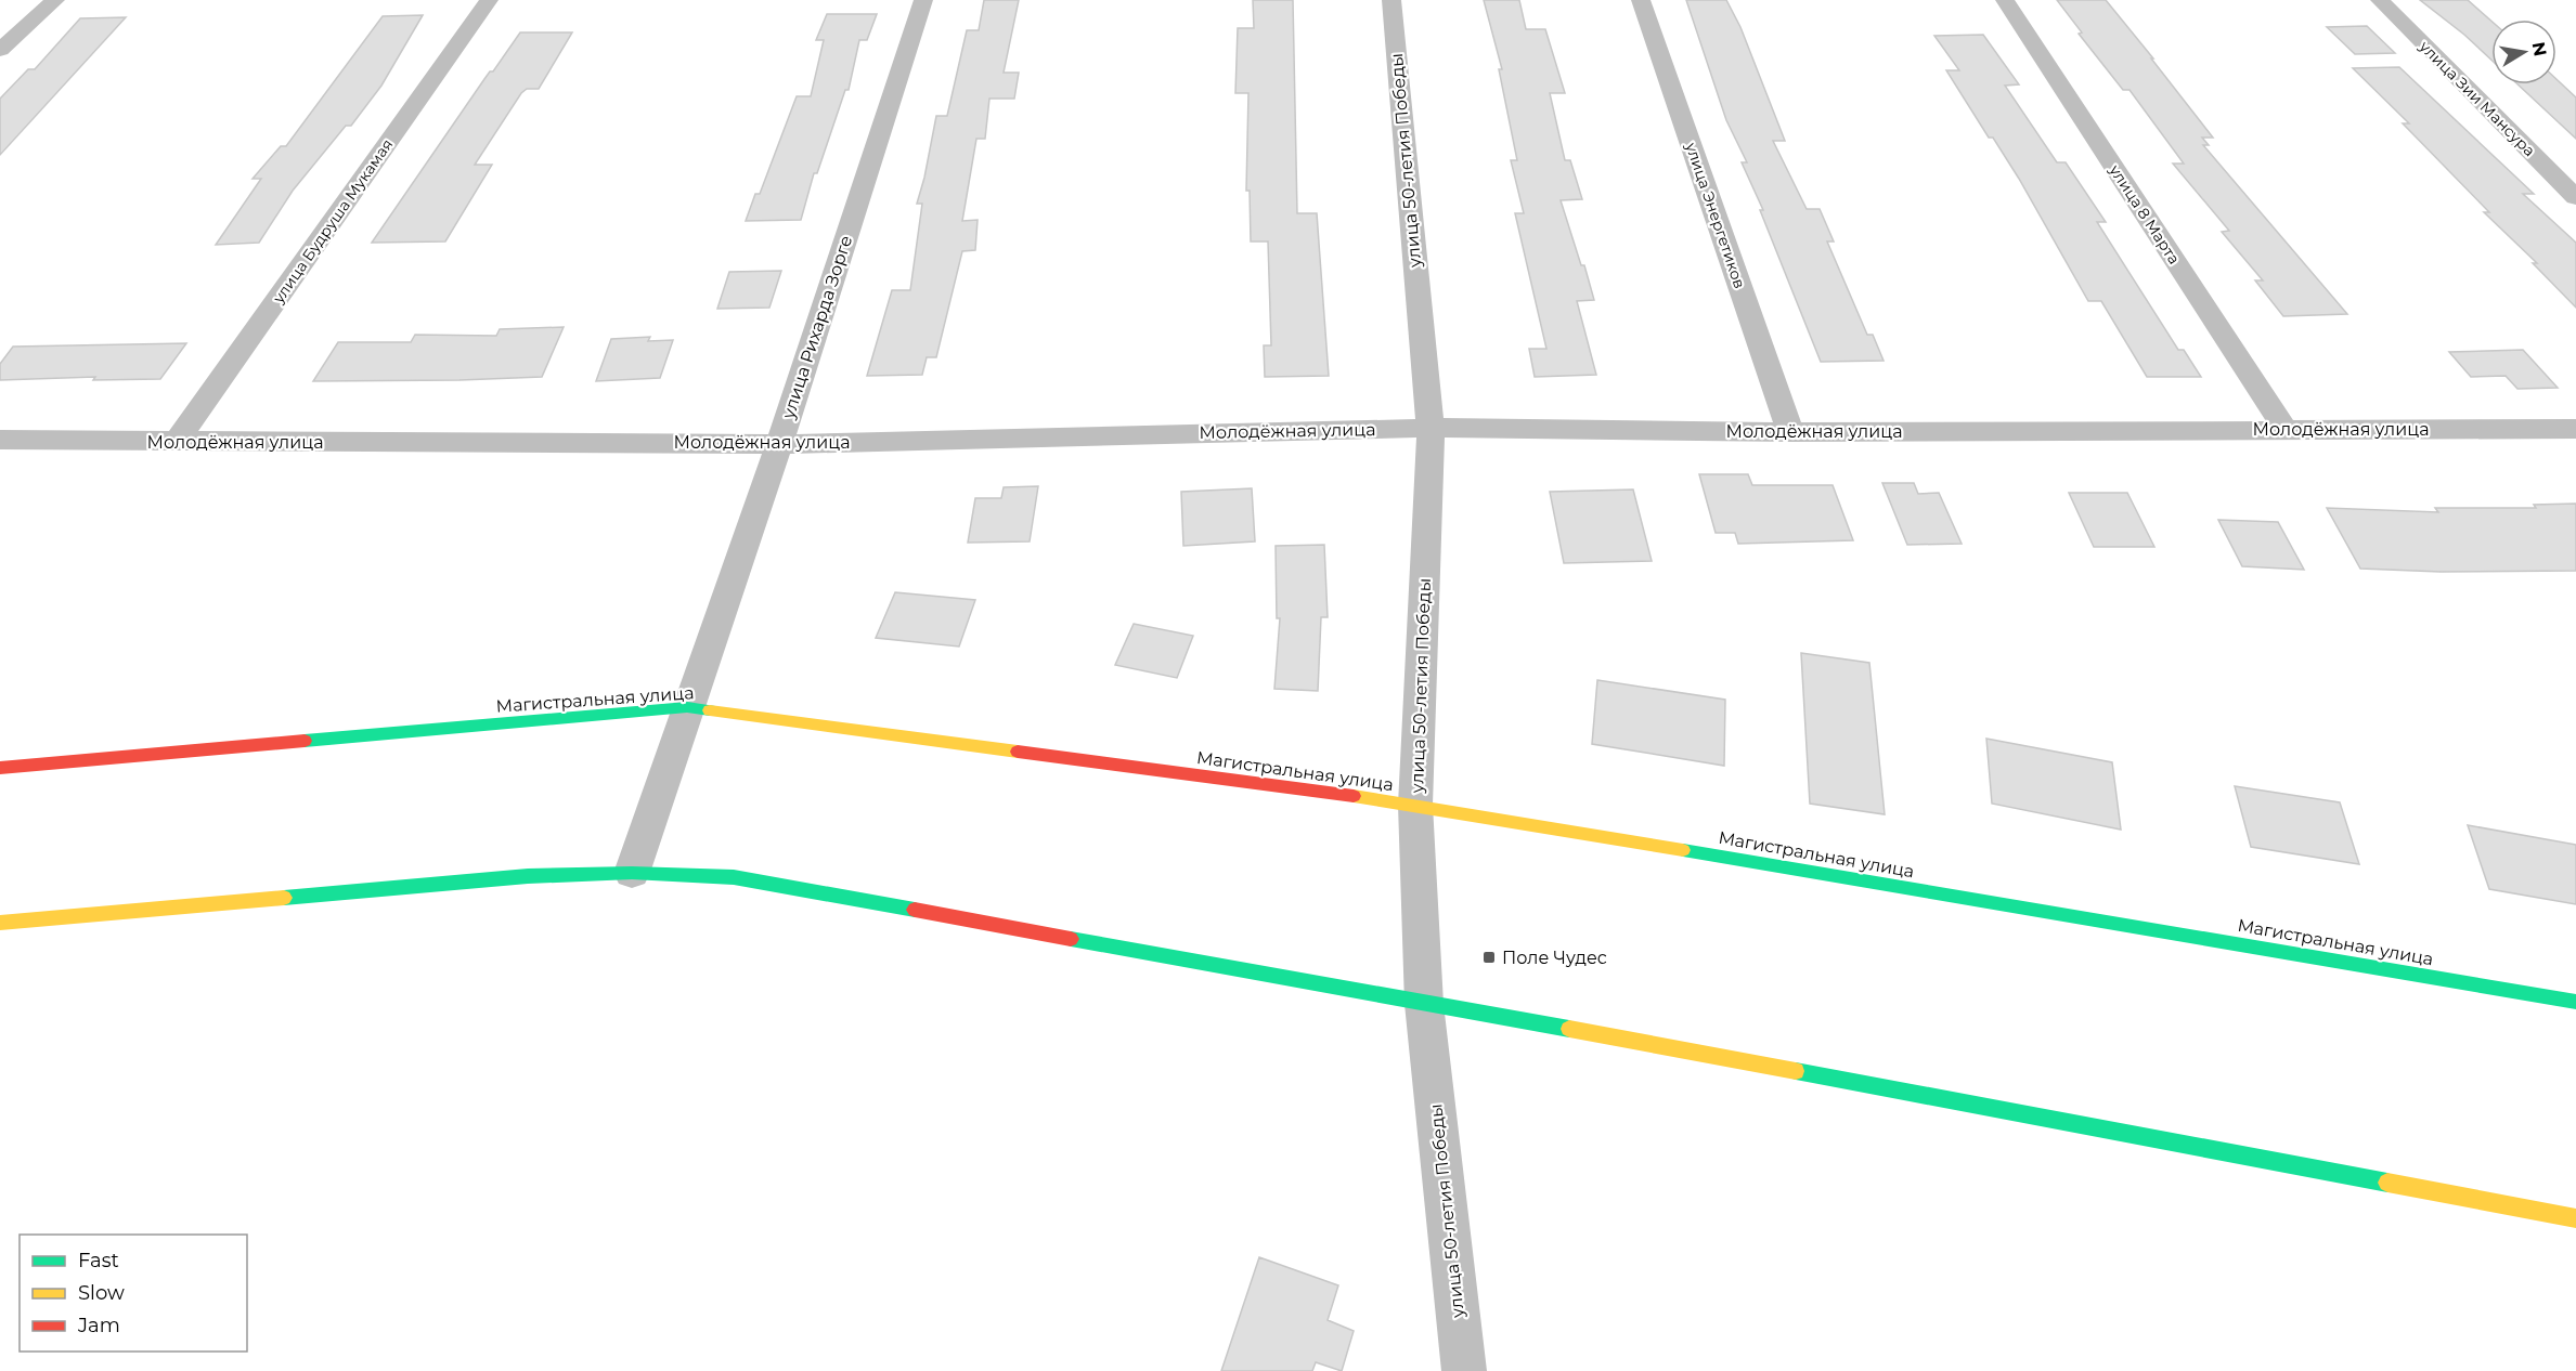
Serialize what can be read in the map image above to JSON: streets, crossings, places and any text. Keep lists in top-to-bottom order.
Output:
{
  "streets": {
    "street": [
      "улица Зии Мансура",
      "улица 50-летия Победы",
      "улица 8 Марта",
      "улица Энергетиков",
      "улица Будруша Мукамая",
      "улица Рихарда Зорге",
      "Молодёжная улица",
      "Магистральная улица"
    ]
  },
  "crossings": [
    ["улица 50-летия Победы", "Молодёжная улица"],
    ["улица 50-летия Победы", "Магистральная улица"],
    ["улица 8 Марта", "Молодёжная улица"],
    ["улица Энергетиков", "Молодёжная улица"],
    ["улица Будруша Мукамая", "Молодёжная улица"],
    ["улица Рихарда Зорге", "Молодёжная улица"],
    ["улица Рихарда Зорге", "Магистральная улица"]
  ],
  "places": {
    "transit": ["Поле Чудес"]
  },
  "legend": ["Fast", "Slow", "Jam"],
  "north": "right"
}
